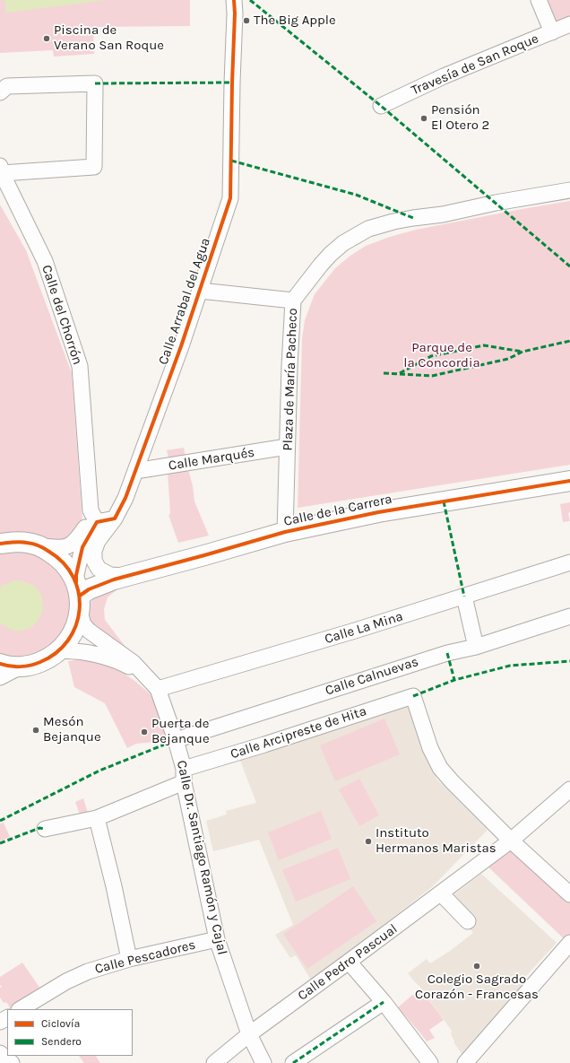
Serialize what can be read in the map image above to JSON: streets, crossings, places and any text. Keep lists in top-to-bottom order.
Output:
{
  "streets": {
    "street": [
      "Travesía de San Roque",
      "Calle Arrabal del Agua",
      "Calle del Chorrón",
      "Plaza de María Pacheco",
      "Calle Marqués",
      "Calle de la Carrera",
      "Calle La Mina",
      "Calle Calnuevas",
      "Calle Arcipreste de Hita",
      "Calle Dr. Santiago Ramón y Cajal",
      "Calle Pescadores",
      "Calle Pedro Pascual"
    ]
  },
  "crossings": [
    ["Calle Arrabal del Agua", "Calle Marqués"],
    ["Calle Arrabal del Agua", "Calle de la Carrera"],
    ["Plaza de María Pacheco", "Calle Marqués"],
    ["Plaza de María Pacheco", "Calle de la Carrera"],
    ["Calle La Mina", "Calle Dr. Santiago Ramón y Cajal"],
    ["Calle Calnuevas", "Calle Dr. Santiago Ramón y Cajal"],
    ["Calle Arcipreste de Hita", "Calle Dr. Santiago Ramón y Cajal"],
    ["Calle Arcipreste de Hita", "Calle Pedro Pascual"],
    ["Calle Dr. Santiago Ramón y Cajal", "Calle Pescadores"],
    ["Calle Dr. Santiago Ramón y Cajal", "Calle Pedro Pascual"]
  ],
  "parks": ["Parque de la Concordia"],
  "places": [
    "The Big Apple",
    "Piscina de Verano San Roque",
    "Pensión El Otero 2",
    "Mesón Bejanque",
    "Puerta de Bejanque",
    "Instituto Hermanos Maristas",
    "Colegio Sagrado Corazón - Francesas"
  ],
  "legend": ["Ciclovía", "Sendero"]
}
